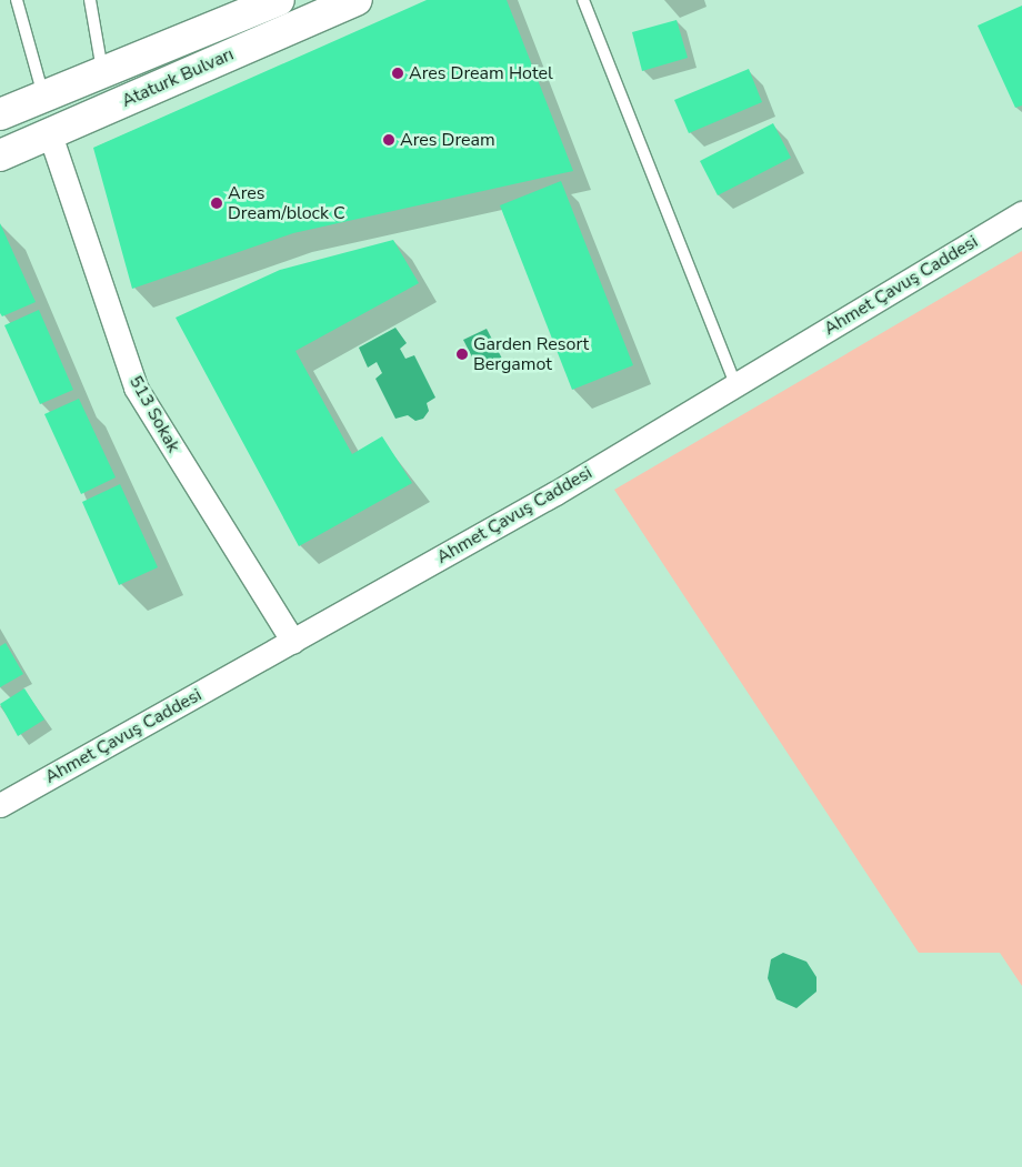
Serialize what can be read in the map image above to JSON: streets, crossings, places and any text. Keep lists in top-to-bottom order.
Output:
{
  "streets": {
    "main road": ["Ataturk Bulvarı"],
    "street": ["Ahmet Çavuş Caddesi", "513 Sokak"]
  },
  "crossings": [
    ["Ataturk Bulvarı", "513 Sokak"],
    ["Ahmet Çavuş Caddesi", "513 Sokak"]
  ],
  "places": [
    "Ares Dream Hotel",
    "Ares Dream",
    "Ares Dream/block C",
    "Garden Resort Bergamot"
  ]
}
